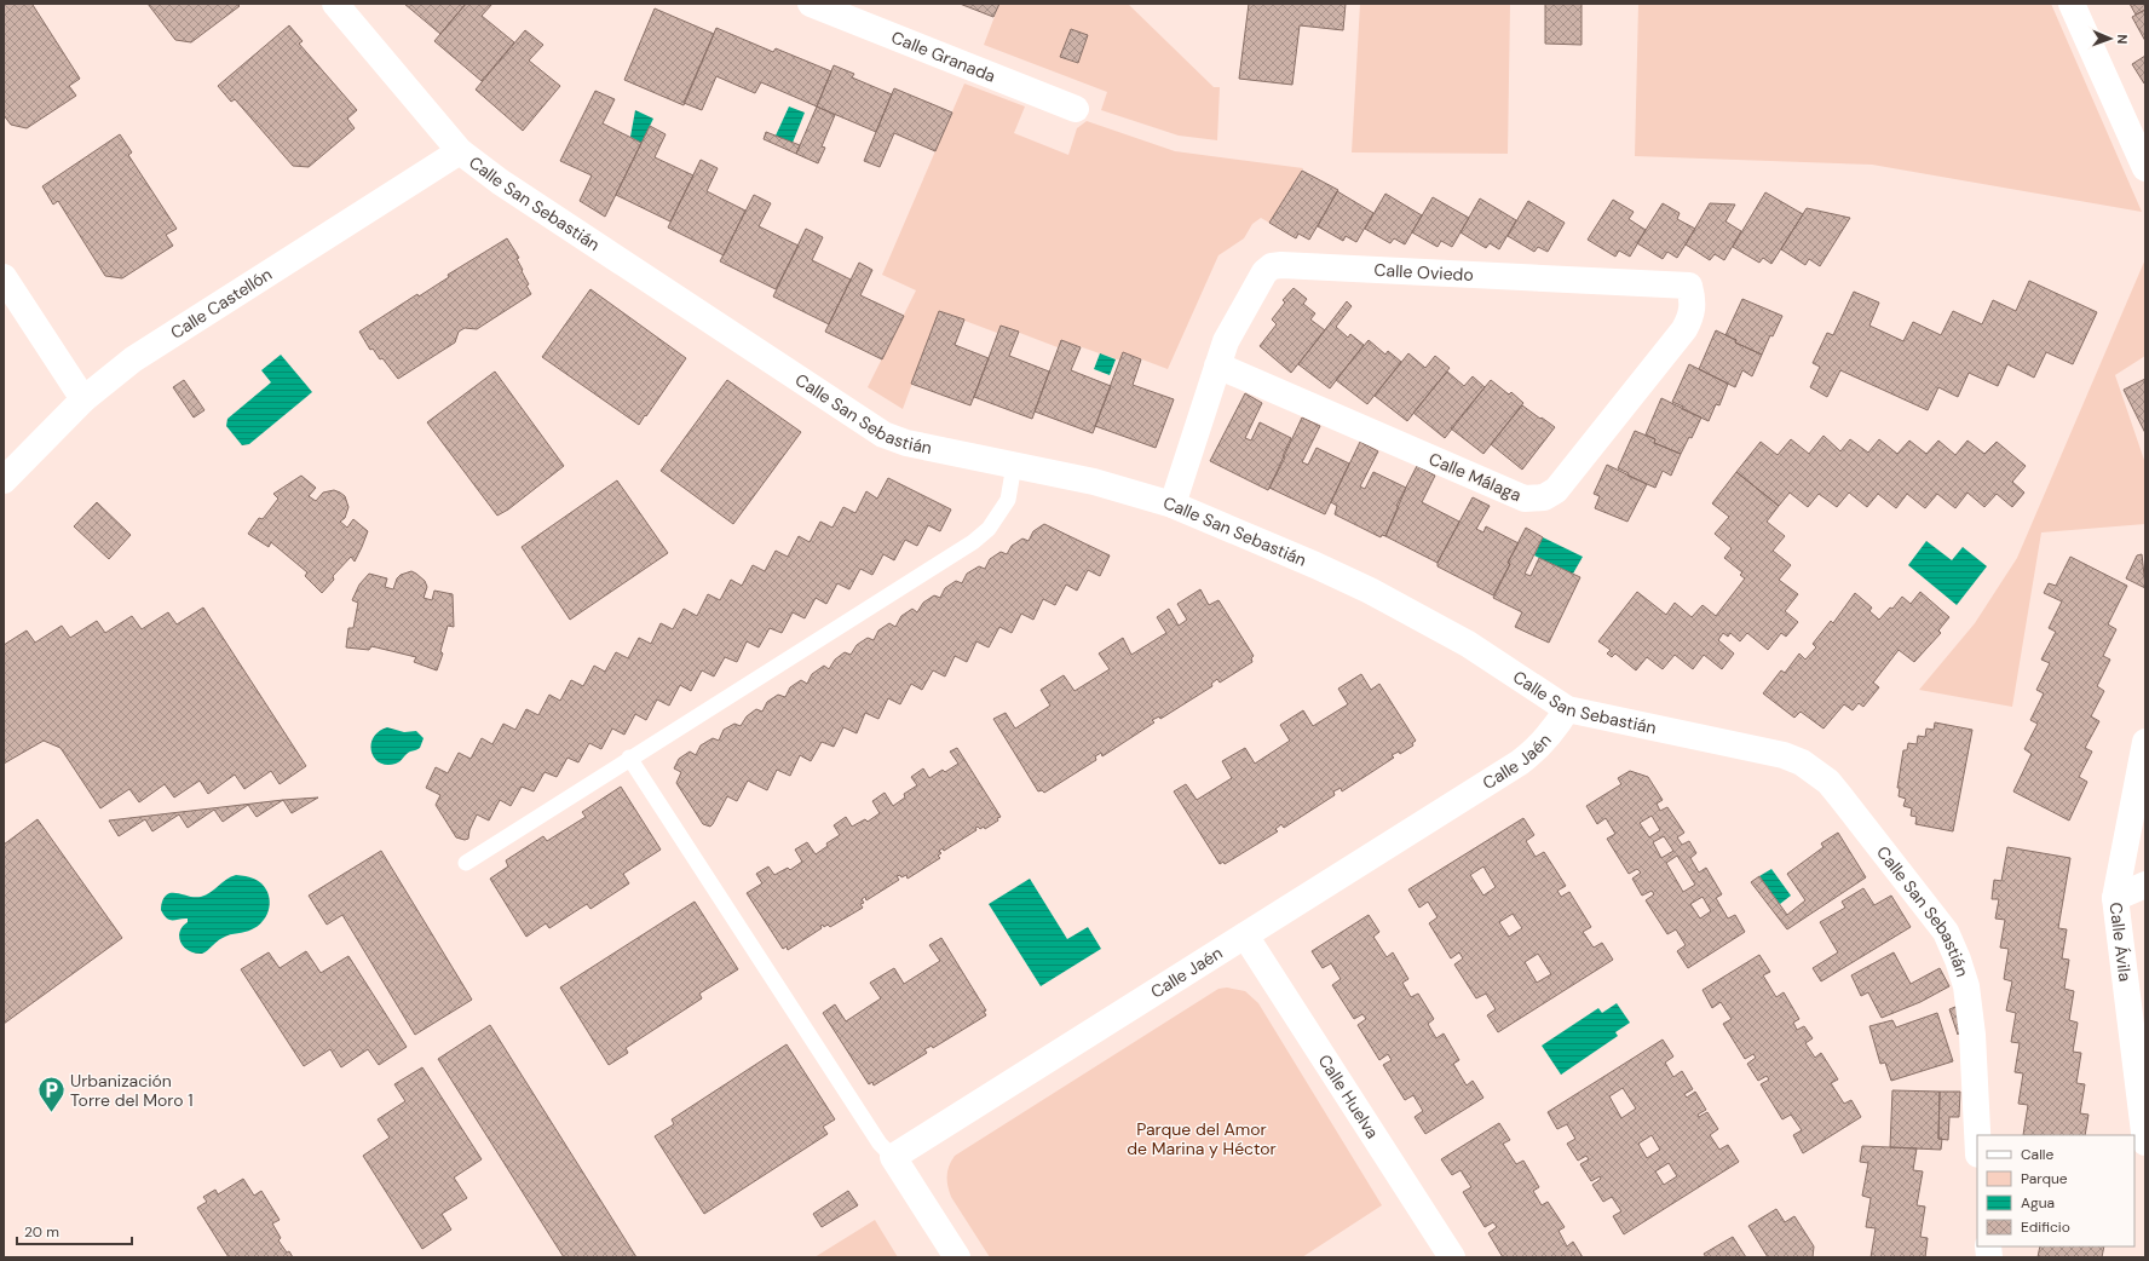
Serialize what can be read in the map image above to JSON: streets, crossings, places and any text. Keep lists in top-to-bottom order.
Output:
{
  "streets": {
    "street": [
      "Calle Granada",
      "Calle San Sebastián",
      "Calle Oviedo",
      "Calle Castellón",
      "Calle Málaga",
      "Calle Jaén",
      "Calle Ávila",
      "Calle Huelva"
    ]
  },
  "crossings": [
    ["Calle San Sebastián", "Calle Castellón"],
    ["Calle San Sebastián", "Calle Jaén"],
    ["Calle Oviedo", "Calle Málaga"],
    ["Calle Jaén", "Calle Huelva"]
  ],
  "parks": ["Parque del Amor de Marina y Héctor"],
  "places": {
    "parking": ["Urbanización Torre del Moro 1"]
  },
  "legend": [
    "Calle",
    "Parque",
    "Agua",
    "Edificio"
  ],
  "scale_bar": "20 m",
  "north": "right"
}
